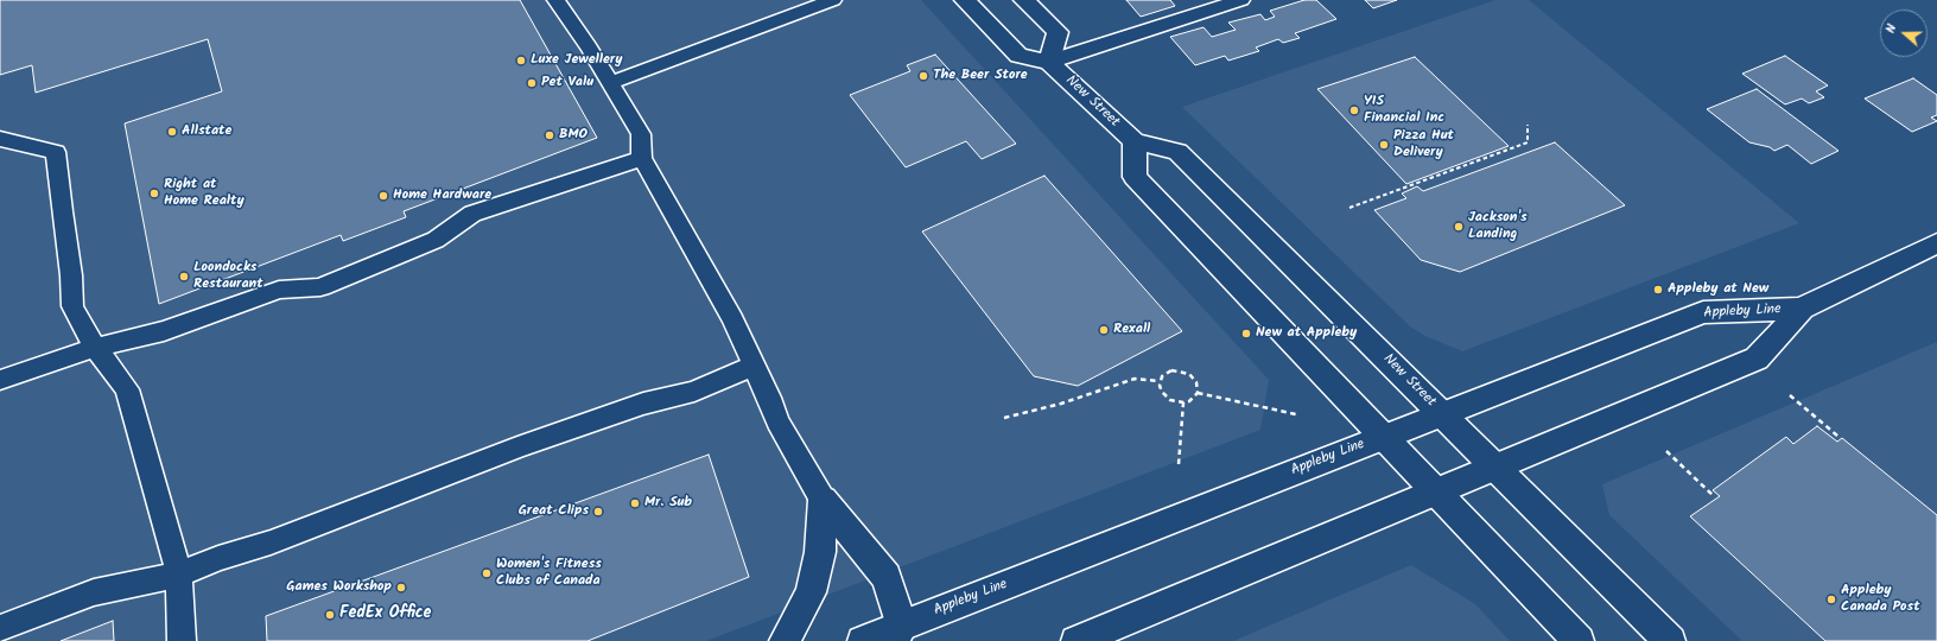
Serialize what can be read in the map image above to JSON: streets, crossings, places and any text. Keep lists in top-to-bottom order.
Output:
{
  "streets": {
    "main road": ["New Street", "Appleby Line"]
  },
  "crossings": [
    ["New Street", "Appleby Line"]
  ],
  "places": [
    "Luxe Jewellery",
    "The Beer Store",
    "Pet Valu",
    "YIS Financial Inc",
    "Allstate",
    "BMO",
    "Pizza Hut Delivery",
    "Right at Home Realty",
    "Home Hardware",
    "Jackson's Landing",
    "Loondocks Restaurant",
    "Appleby at New",
    "Rexall",
    "New at Appleby",
    "Mr. Sub",
    "Great Clips",
    "Women's Fitness Clubs of Canada",
    "Games Workshop",
    "Appleby Canada Post",
    "FedEx Office"
  ],
  "north": "left"
}
